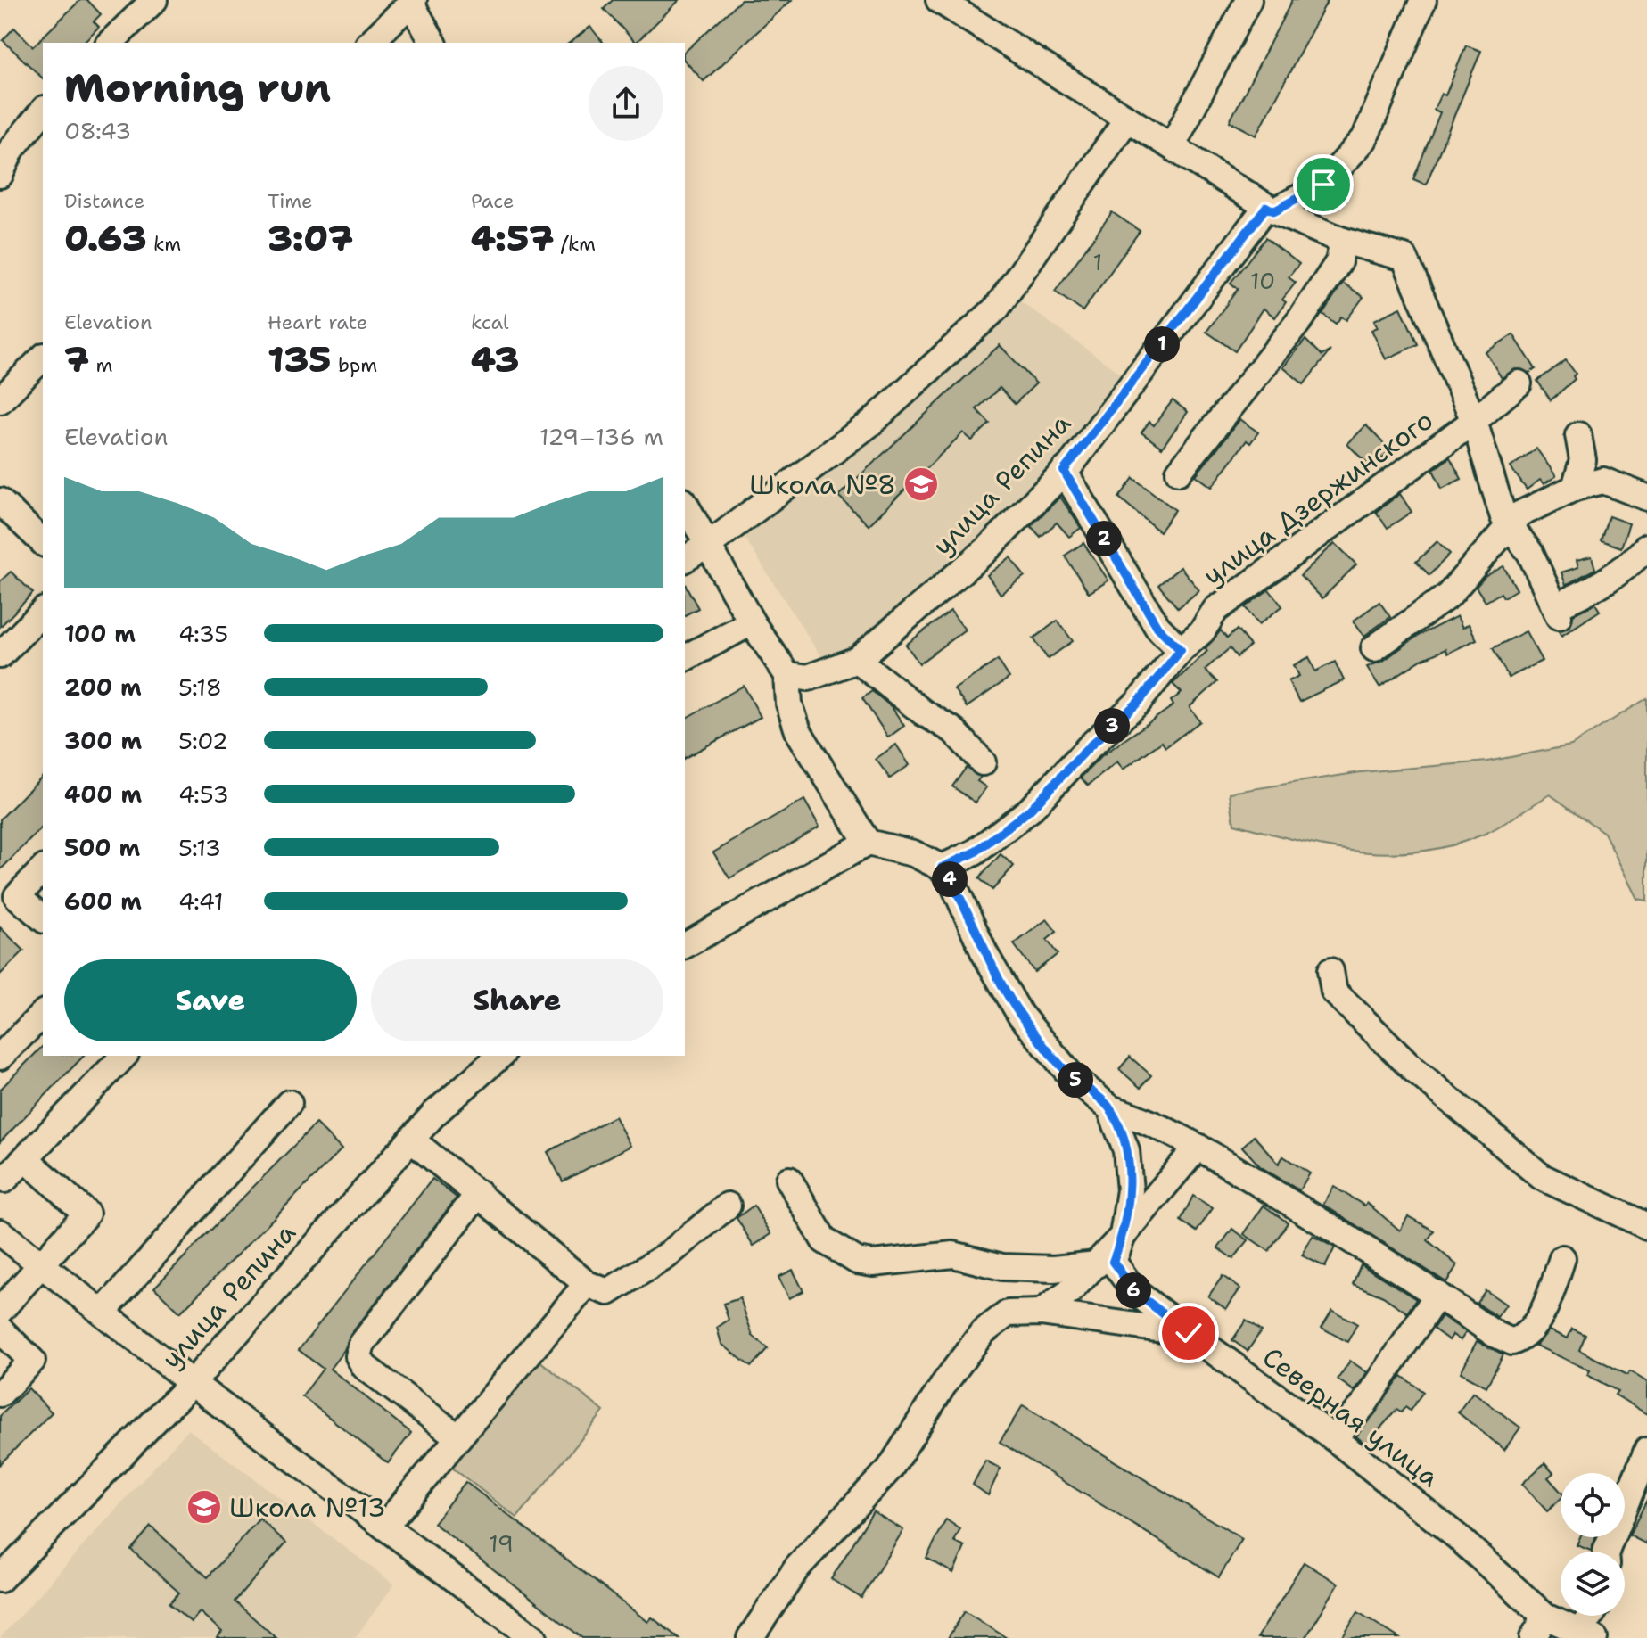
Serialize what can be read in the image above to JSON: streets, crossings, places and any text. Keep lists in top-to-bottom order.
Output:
{
  "streets": {
    "street": ["улица Репина", "улица Дзержинского", "Северная улица"]
  },
  "places": {
    "school or university": ["Школа №8", "Школа №13"]
  },
  "house_numbers": ["1", "10", "19"],
  "page": {
    "heading": ["Morning run", "08:43"],
    "stats": [
      ["Distance", "0.63 km"],
      ["Time", "3:07"],
      ["Pace", "4:57 /km"],
      ["Elevation", "7 m"],
      ["Heart rate", "135 bpm"],
      ["kcal", "43"]
    ],
    "pins": [
      "1",
      "2",
      "3",
      "4",
      "5",
      "6"
    ],
    "chart": ["Elevation", "129–136 m"],
    "list": [
      {
        "name": "100 m",
        "note": "4:35"
      },
      {
        "name": "200 m",
        "note": "5:18"
      },
      {
        "name": "300 m",
        "note": "5:02"
      },
      {
        "name": "400 m",
        "note": "4:53"
      },
      {
        "name": "500 m",
        "note": "5:13"
      },
      {
        "name": "600 m",
        "note": "4:41"
      }
    ],
    "buttons": ["Save", "Share"]
  }
}
